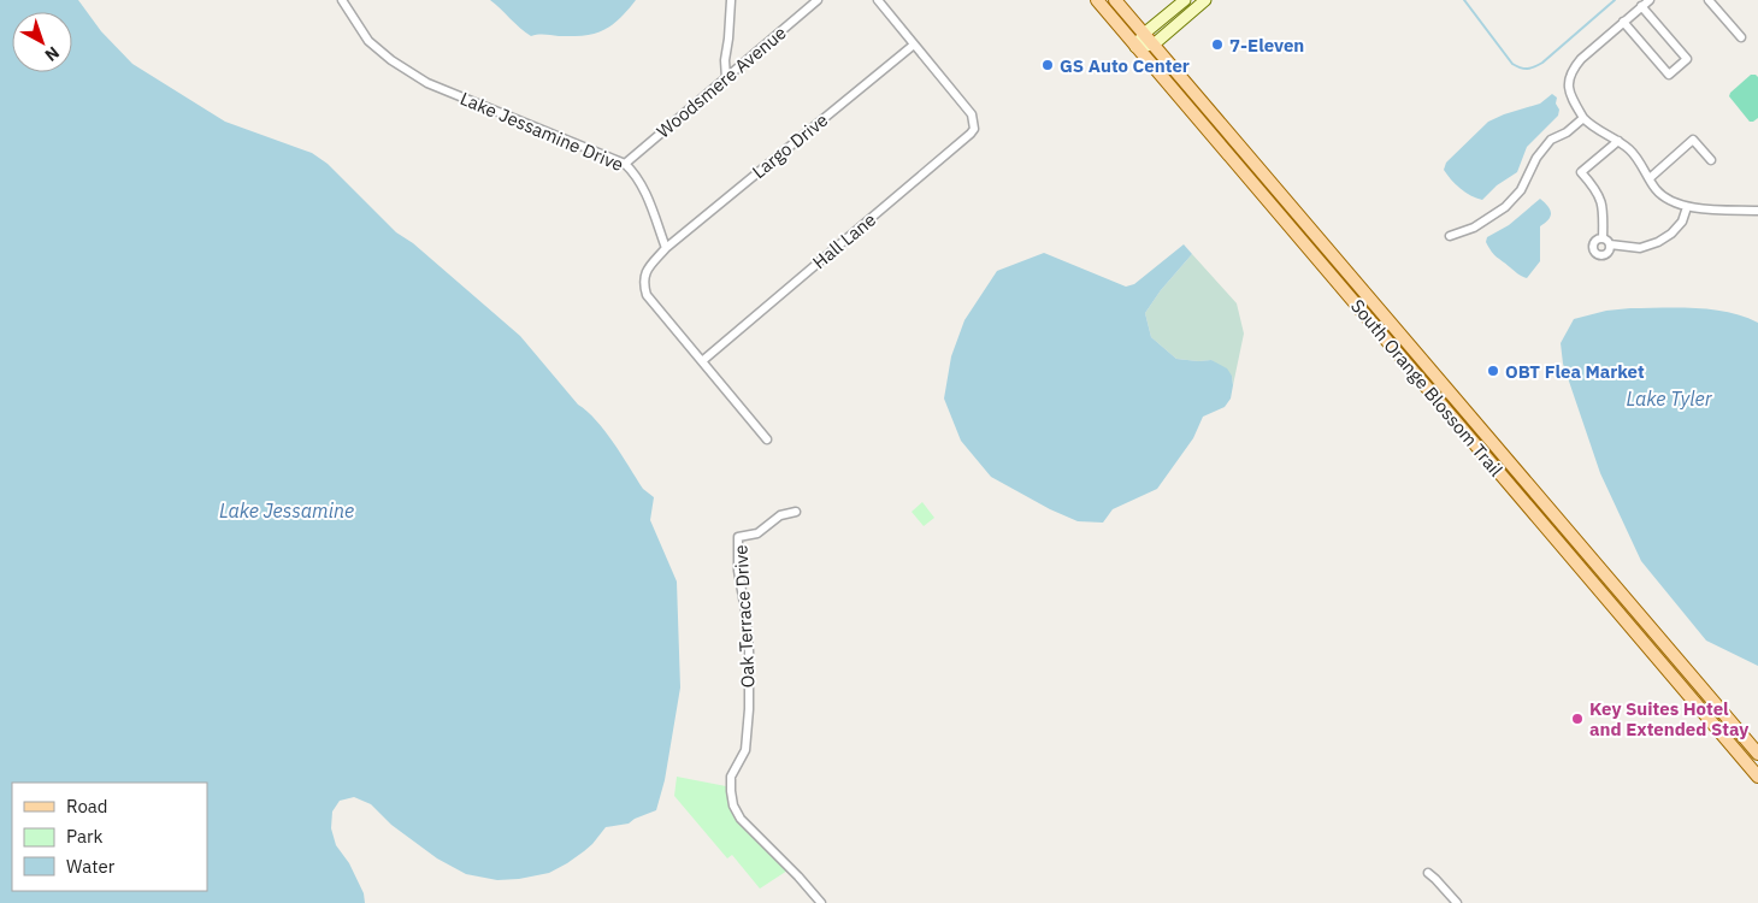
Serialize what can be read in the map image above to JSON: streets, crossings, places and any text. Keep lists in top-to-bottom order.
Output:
{
  "streets": {
    "main road": ["South Orange Blossom Trail"],
    "street": [
      "Woodsmere Avenue",
      "Lake Jessamine Drive",
      "Largo Drive",
      "Hall Lane",
      "Oak Terrace Drive"
    ]
  },
  "crossings": [
    ["Woodsmere Avenue", "Lake Jessamine Drive"],
    ["Lake Jessamine Drive", "Largo Drive"],
    ["Largo Drive", "Hall Lane"]
  ],
  "water": ["Lake Tyler", "Lake Jessamine"],
  "places": [
    "7-Eleven",
    "GS Auto Center",
    "OBT Flea Market",
    "Key Suites Hotel and Extended Stay"
  ],
  "legend": ["Road", "Park", "Water"],
  "north": "bottom right"
}
